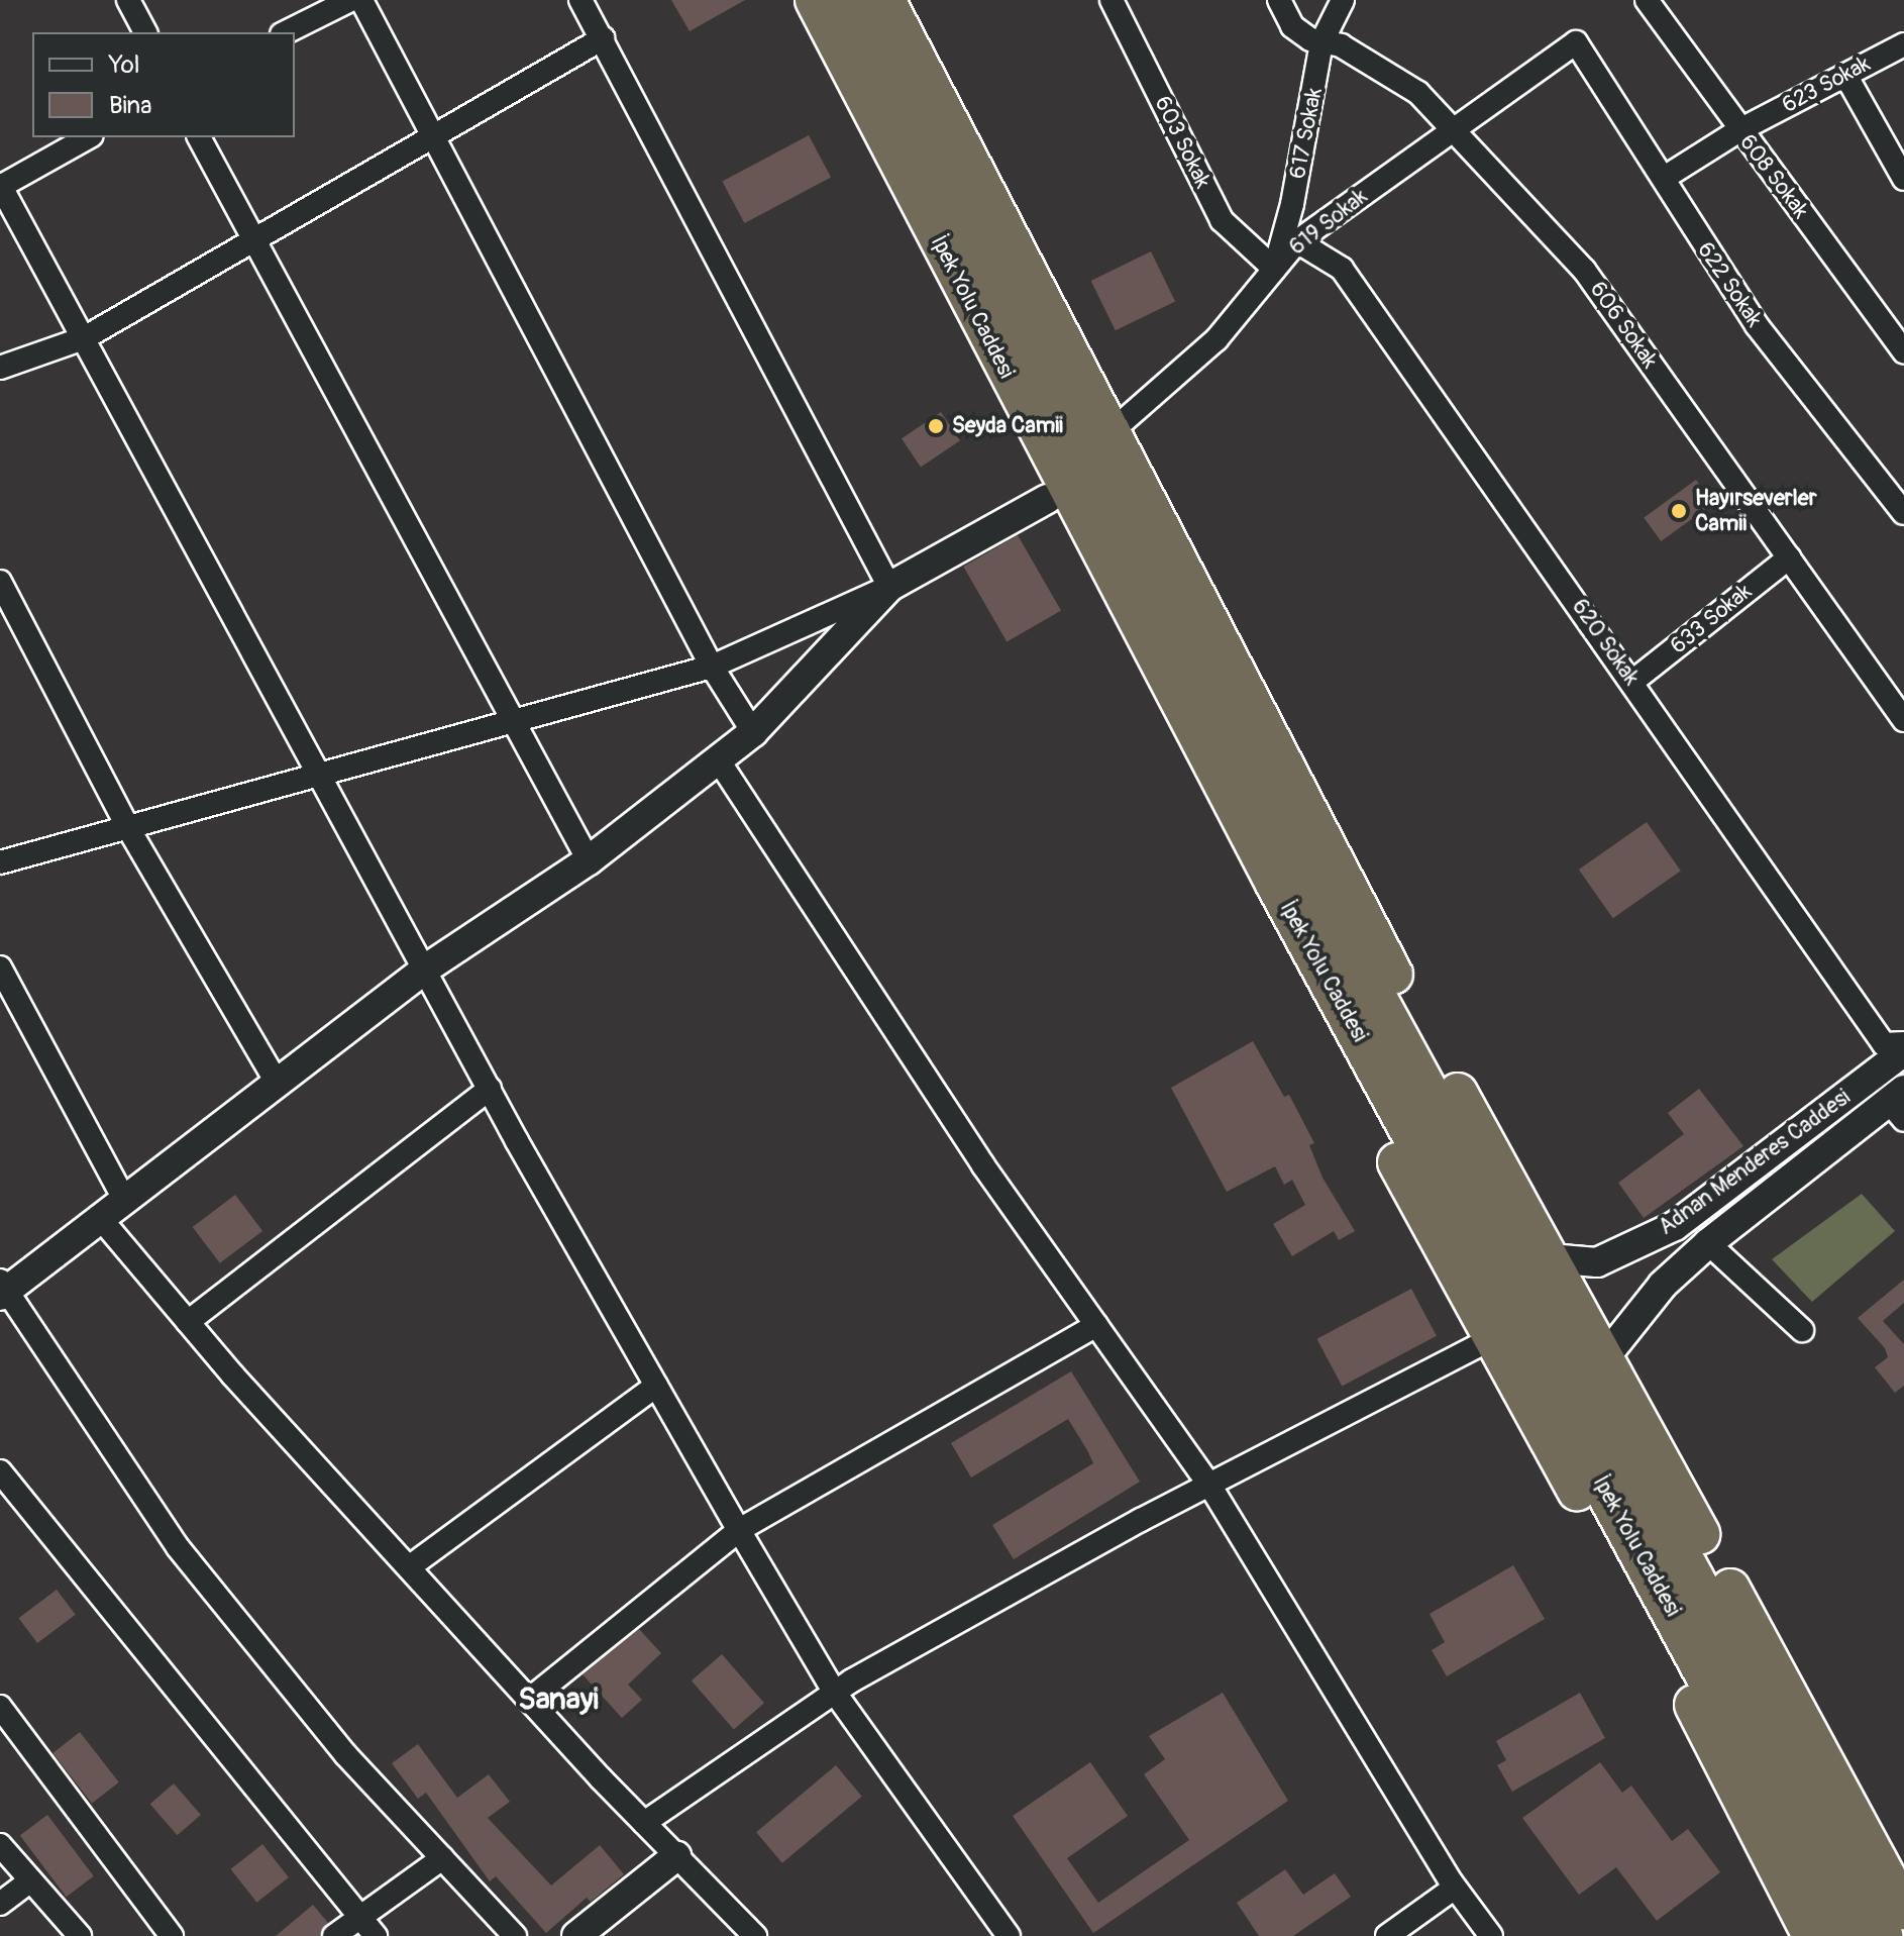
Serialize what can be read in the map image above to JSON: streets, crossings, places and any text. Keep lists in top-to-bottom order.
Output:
{
  "streets": {
    "highway": ["İpek Yolu Caddesi"],
    "street": [
      "623 Sokak",
      "617 Sokak",
      "603 Sokak",
      "608 Sokak",
      "619 Sokak",
      "622 Sokak",
      "606 Sokak",
      "633 Sokak",
      "620 Sokak",
      "Adnan Menderes Caddesi"
    ]
  },
  "crossings": [
    ["623 Sokak", "608 Sokak"],
    ["623 Sokak", "622 Sokak"],
    ["617 Sokak", "603 Sokak"],
    ["617 Sokak", "619 Sokak"],
    ["617 Sokak", "606 Sokak"],
    ["603 Sokak", "619 Sokak"],
    ["619 Sokak", "622 Sokak"],
    ["619 Sokak", "606 Sokak"],
    ["619 Sokak", "620 Sokak"],
    ["606 Sokak", "633 Sokak"],
    ["633 Sokak", "620 Sokak"]
  ],
  "districts": ["Sanayi"],
  "places": ["Seyda Camii", "Hayırseverler Camii"],
  "legend": ["Yol", "Bina"]
}
